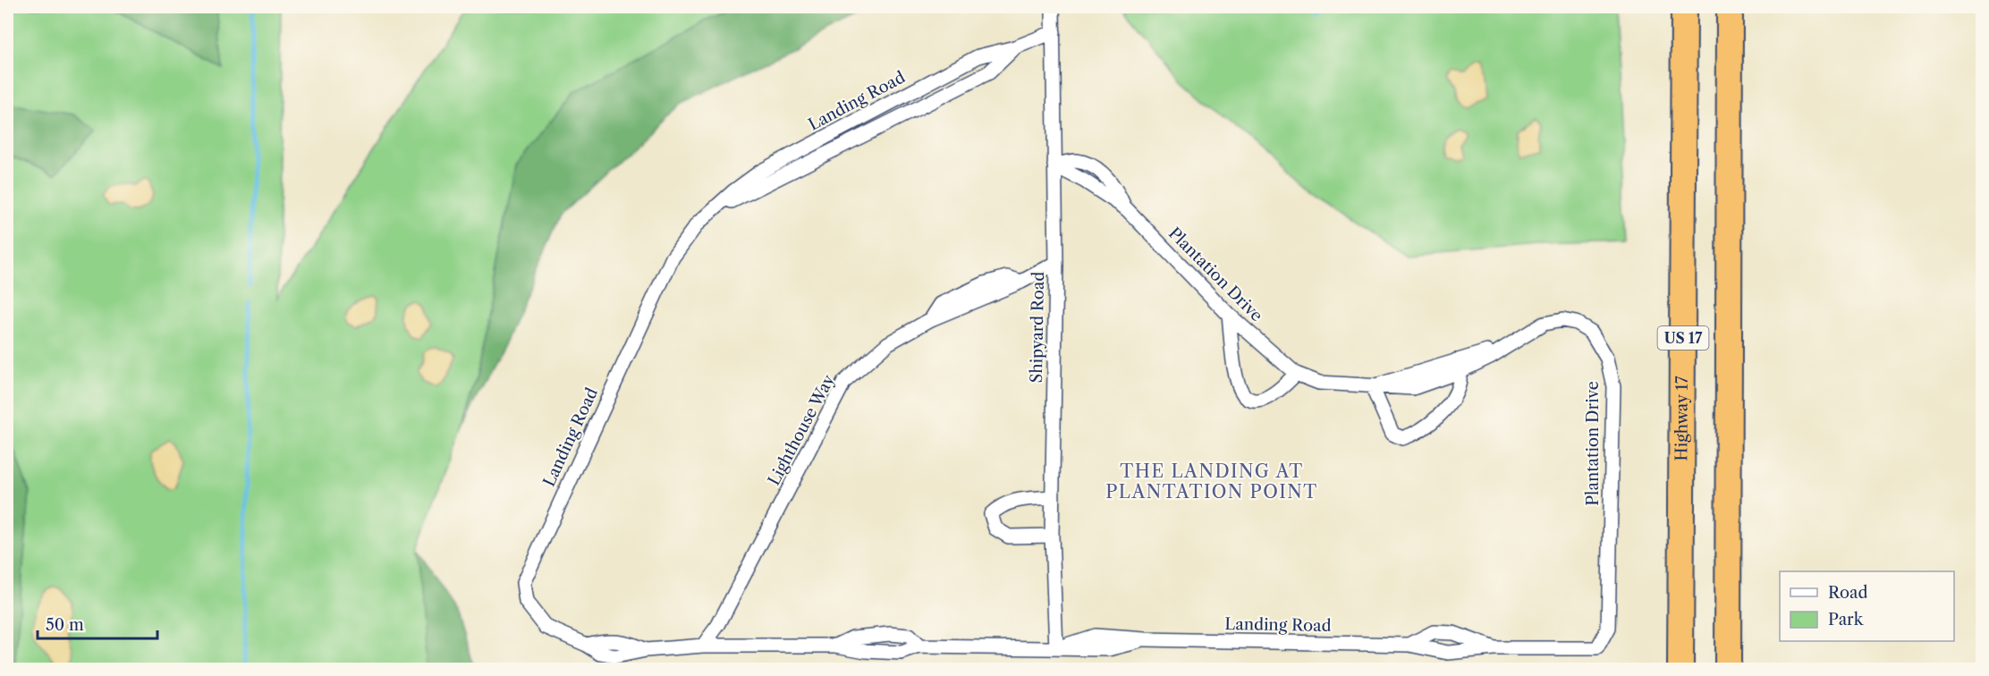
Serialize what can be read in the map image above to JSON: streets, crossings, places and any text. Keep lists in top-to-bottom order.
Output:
{
  "streets": {
    "highway": ["US 17", "Highway 17"],
    "street": [
      "Landing Road",
      "Plantation Drive",
      "Shipyard Road",
      "Lighthouse Way"
    ]
  },
  "crossings": [
    ["Landing Road", "Plantation Drive"],
    ["Landing Road", "Shipyard Road"],
    ["Landing Road", "Lighthouse Way"],
    ["Plantation Drive", "Shipyard Road"],
    ["Shipyard Road", "Lighthouse Way"]
  ],
  "districts": ["THE LANDING AT PLANTATION POINT"],
  "legend": ["Road", "Park"],
  "scale_bar": "50 m"
}
